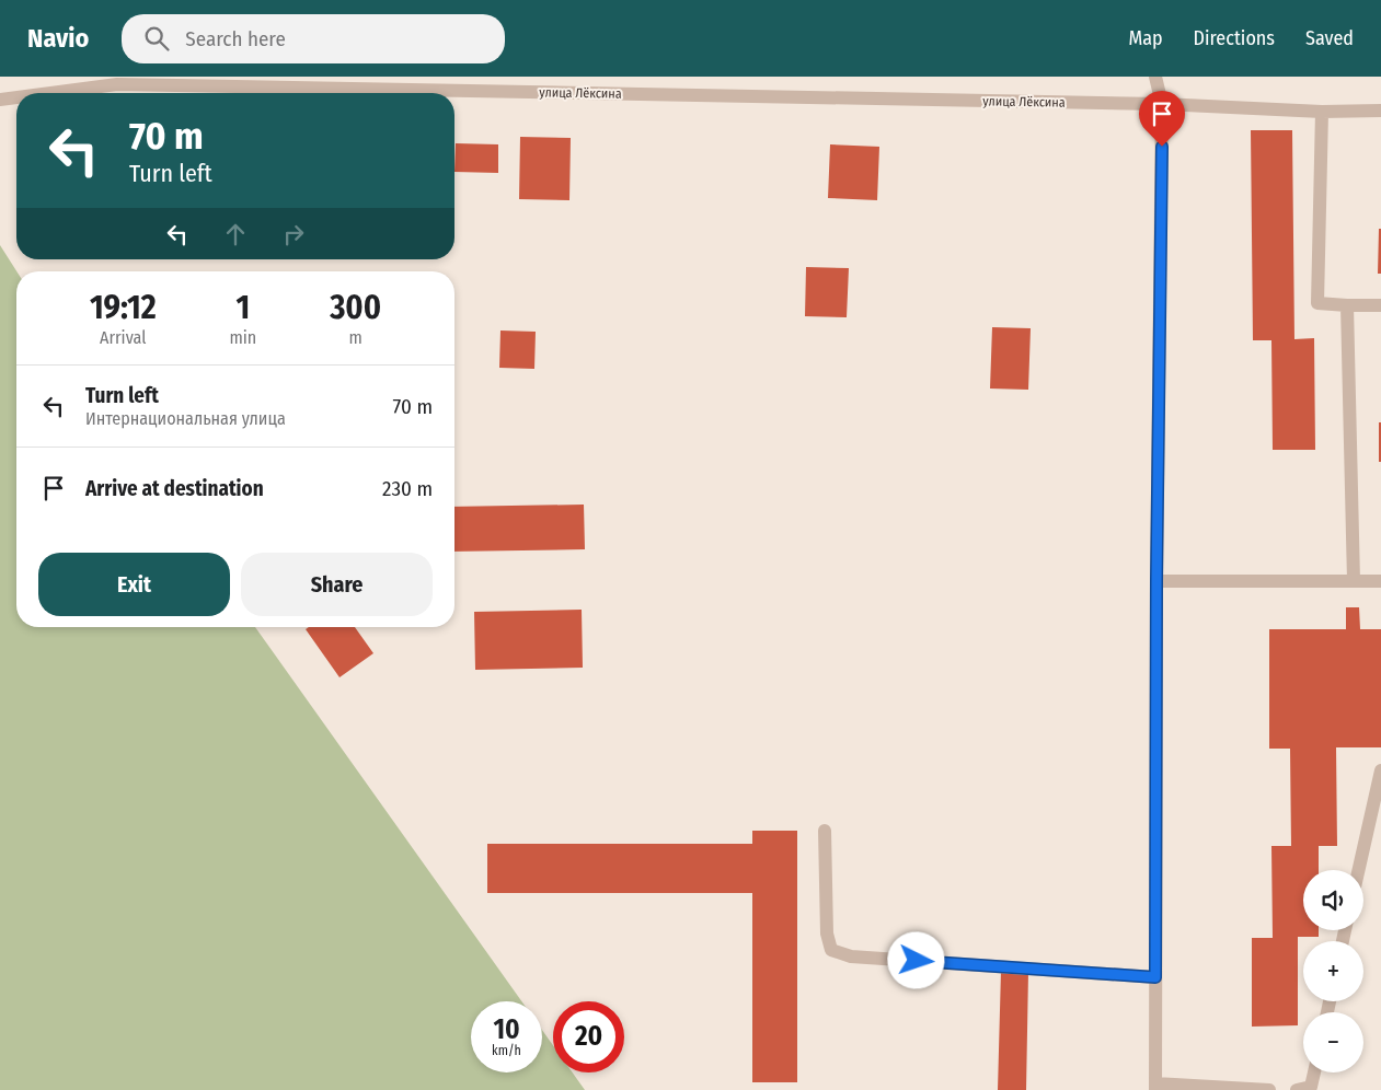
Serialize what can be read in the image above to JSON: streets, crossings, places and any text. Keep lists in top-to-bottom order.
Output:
{
  "streets": {
    "street": ["улица Лёксина"]
  },
  "page": {
    "header": "Navio",
    "search": "Search here",
    "nav": ["Map", "Directions", "Saved"],
    "turn": ["70 m", "Turn left"],
    "eta": [
      "19:12",
      "Arrival",
      "1",
      "min",
      "300",
      "m"
    ],
    "list": [
      {
        "name": "Turn left",
        "note": "Интернациональная улица",
        "value": "70 m"
      },
      {
        "name": "Arrive at destination",
        "value": "230 m"
      }
    ],
    "buttons": ["Exit", "Share"],
    "map_buttons": ["+", "−"],
    "speed": "10 km/h",
    "limit": "20"
  }
}
